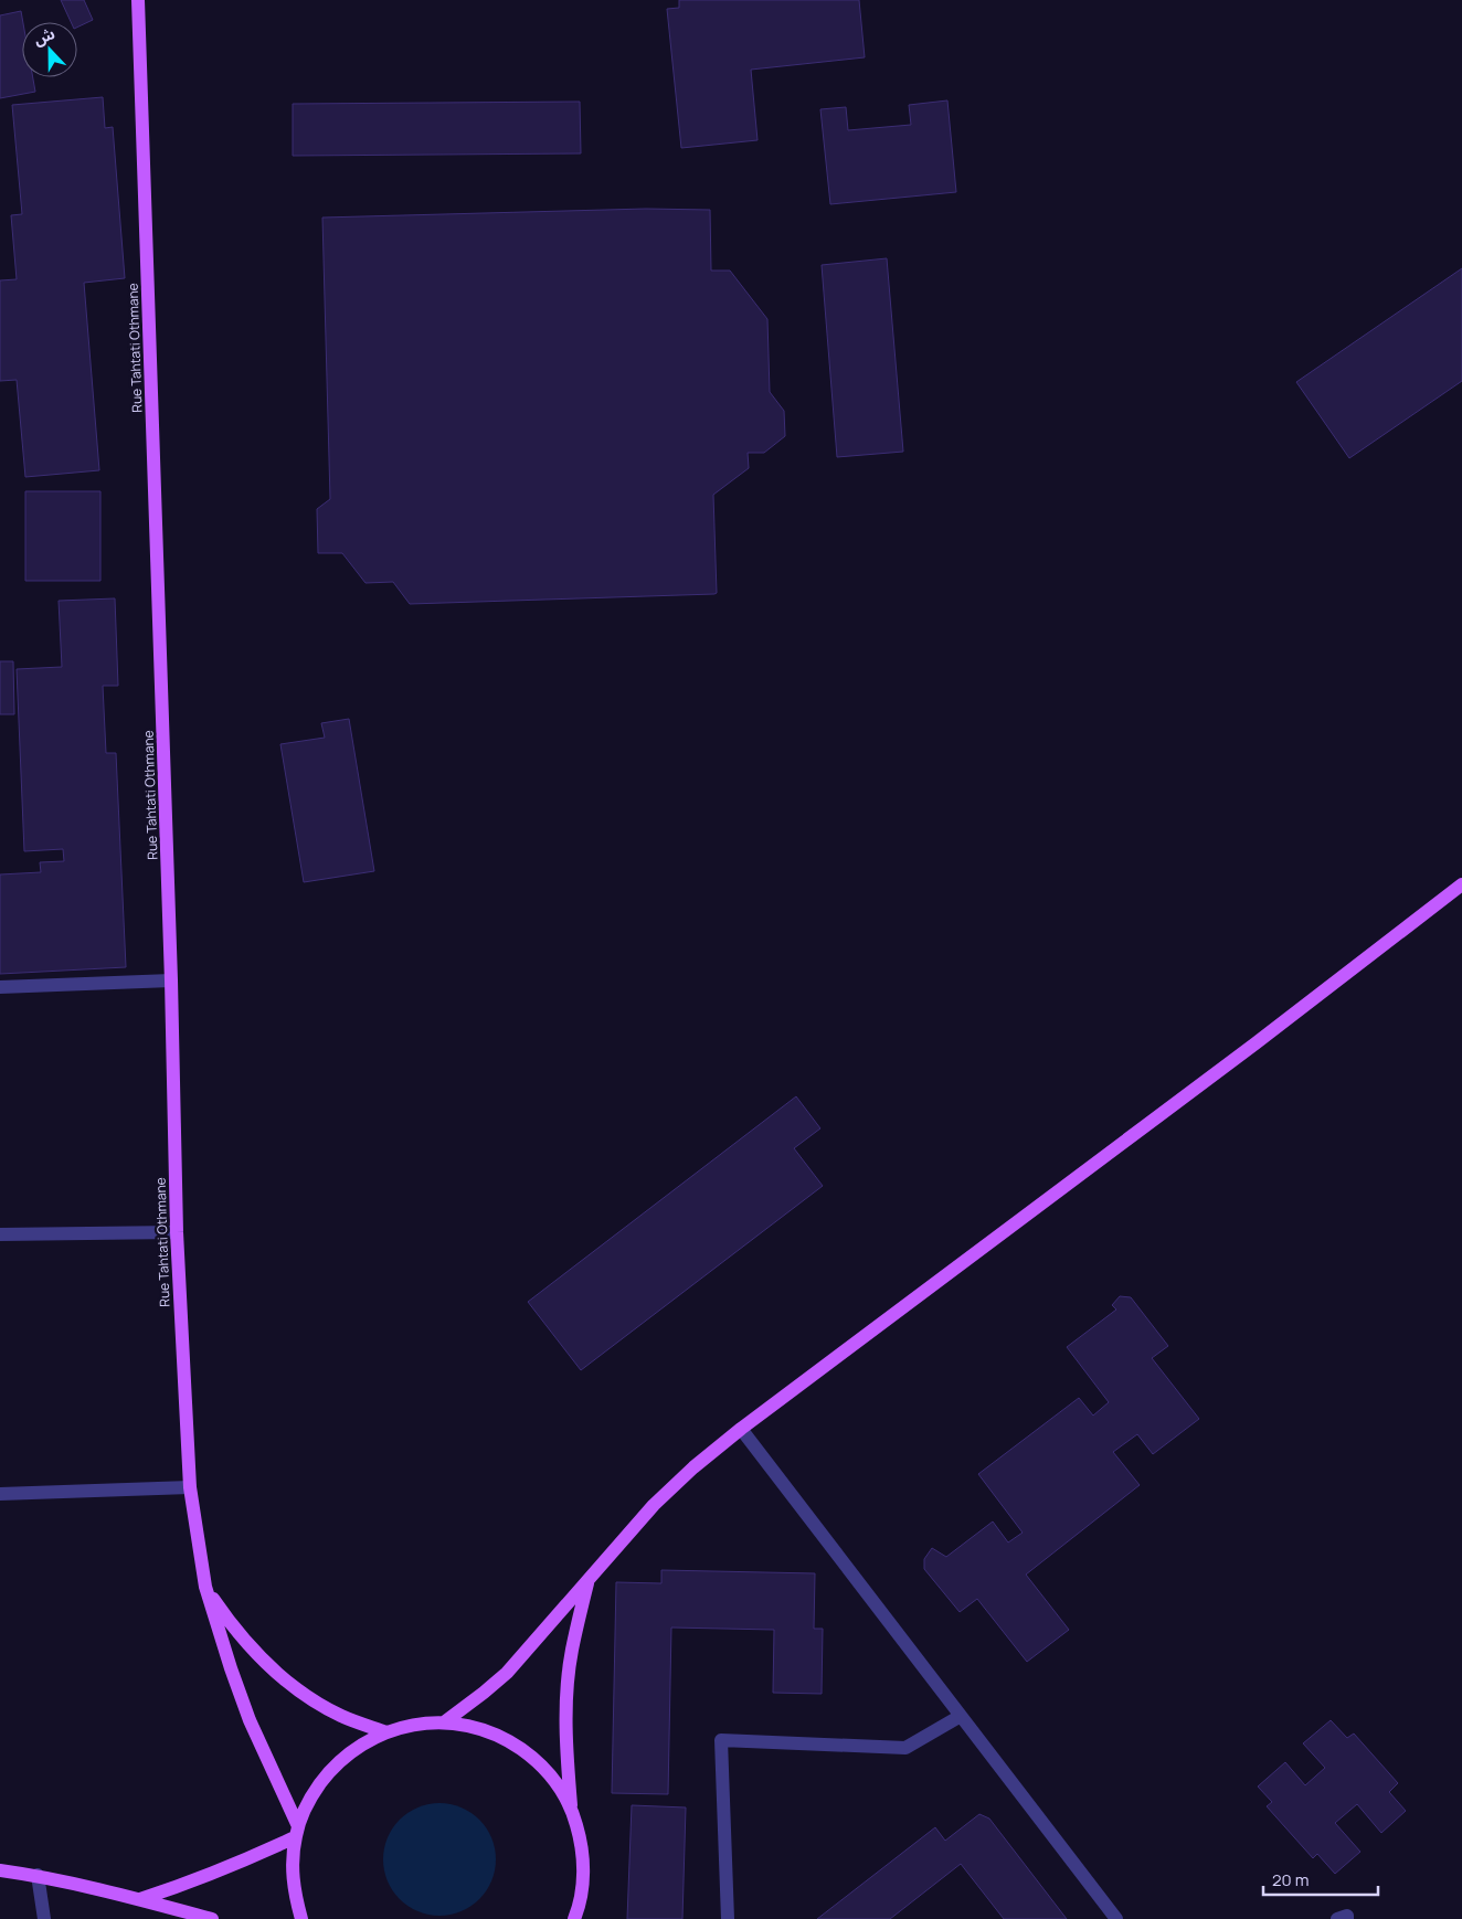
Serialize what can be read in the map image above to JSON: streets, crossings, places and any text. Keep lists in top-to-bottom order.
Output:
{
  "streets": {
    "main road": ["Rue Tahtati Othmane"]
  },
  "scale_bar": "20 m",
  "north": "top"
}
